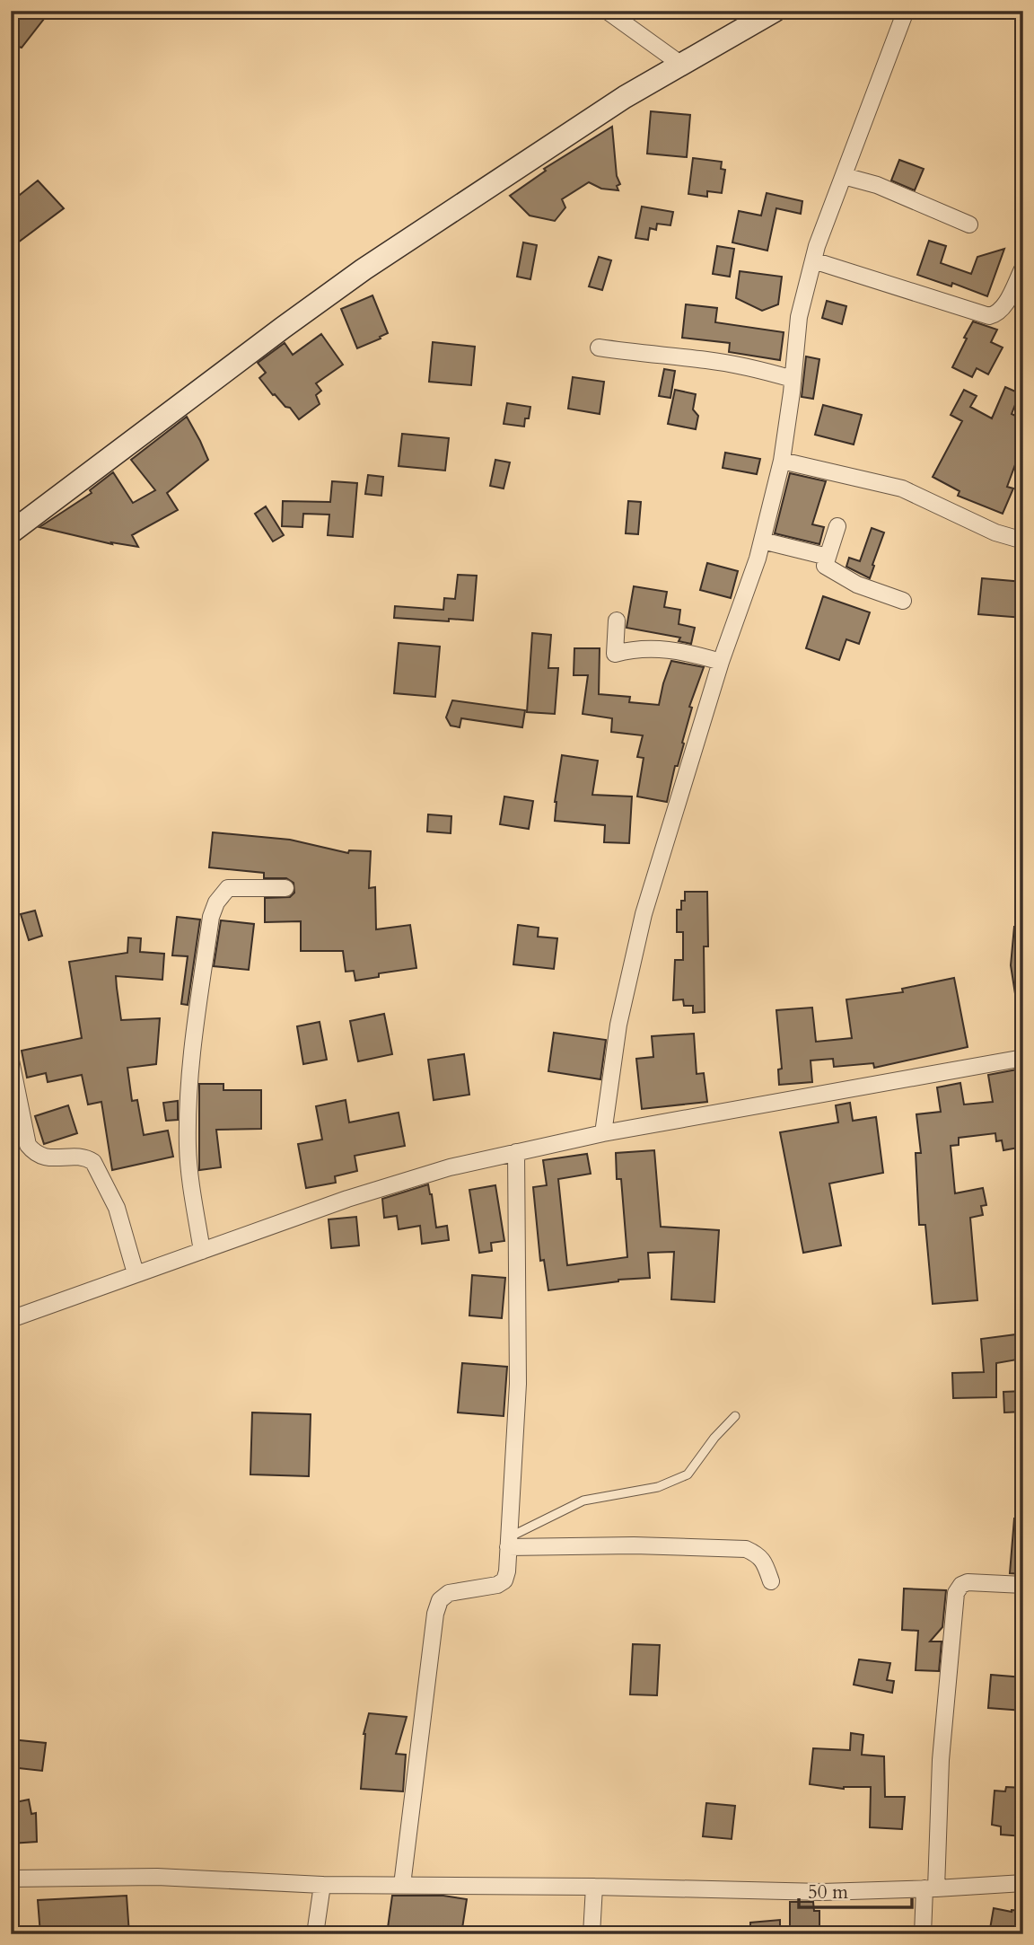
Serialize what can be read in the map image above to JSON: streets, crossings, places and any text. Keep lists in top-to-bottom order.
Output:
{
  "scale_bar": "50 m"
}
